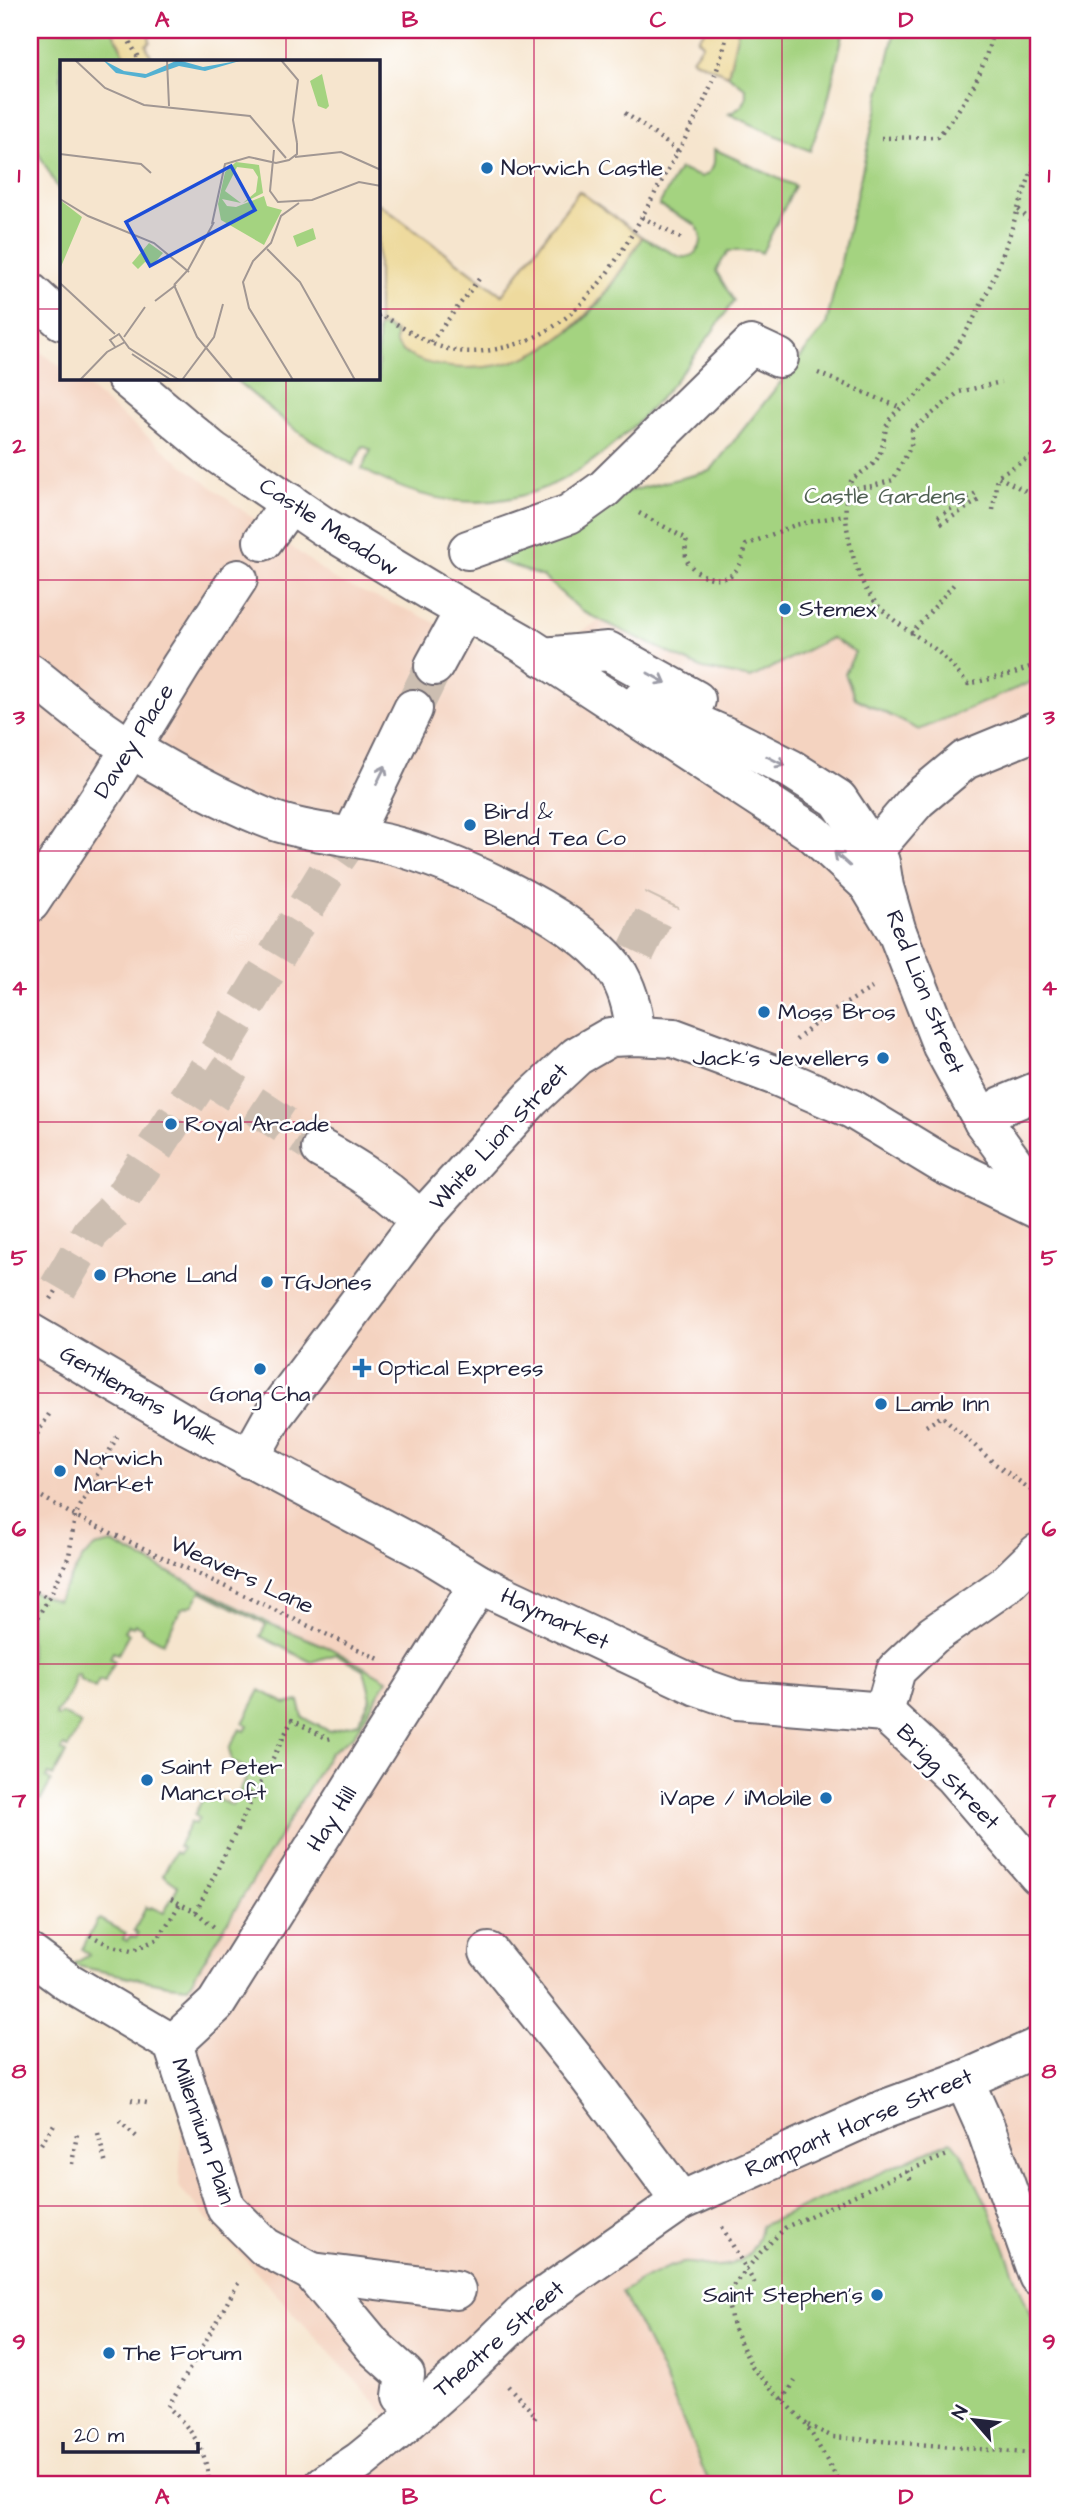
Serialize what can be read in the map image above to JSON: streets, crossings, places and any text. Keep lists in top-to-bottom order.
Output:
{
  "streets": {
    "street": [
      "Castle Meadow",
      "Davey Place",
      "Red Lion Street",
      "White Lion Street",
      "Gentlemans Walk",
      "Haymarket",
      "Brigg Street",
      "Hay Hill",
      "Rampant Horse Street",
      "Millennium Plain",
      "Theatre Street"
    ],
    "path": ["Weavers Lane"]
  },
  "crossings": [
    ["Castle Meadow", "Red Lion Street"],
    ["White Lion Street", "Gentlemans Walk"],
    ["White Lion Street", "Haymarket"],
    ["Gentlemans Walk", "Haymarket"],
    ["Haymarket", "Brigg Street"],
    ["Haymarket", "Hay Hill"],
    ["Hay Hill", "Millennium Plain"],
    ["Rampant Horse Street", "Theatre Street"]
  ],
  "parks": ["Castle Gardens"],
  "places": {
    "other": [
      "Norwich Castle",
      "Stemex",
      "Bird & Blend Tea Co",
      "Moss Bros",
      "Jack's Jewellers",
      "Royal Arcade",
      "Phone Land",
      "TGJones",
      "Gong Cha",
      "Lamb Inn",
      "Norwich Market",
      "Saint Peter Mancroft",
      "iVape / iMobile",
      "Saint Stephen's",
      "The Forum"
    ],
    "health": ["Optical Express"]
  },
  "scale_bar": "20 m",
  "north": "top left",
  "grid": {
    "columns": [
      "A",
      "B",
      "C",
      "D"
    ],
    "rows": [
      "1",
      "2",
      "3",
      "4",
      "5",
      "6",
      "7",
      "8",
      "9"
    ]
  }
}
